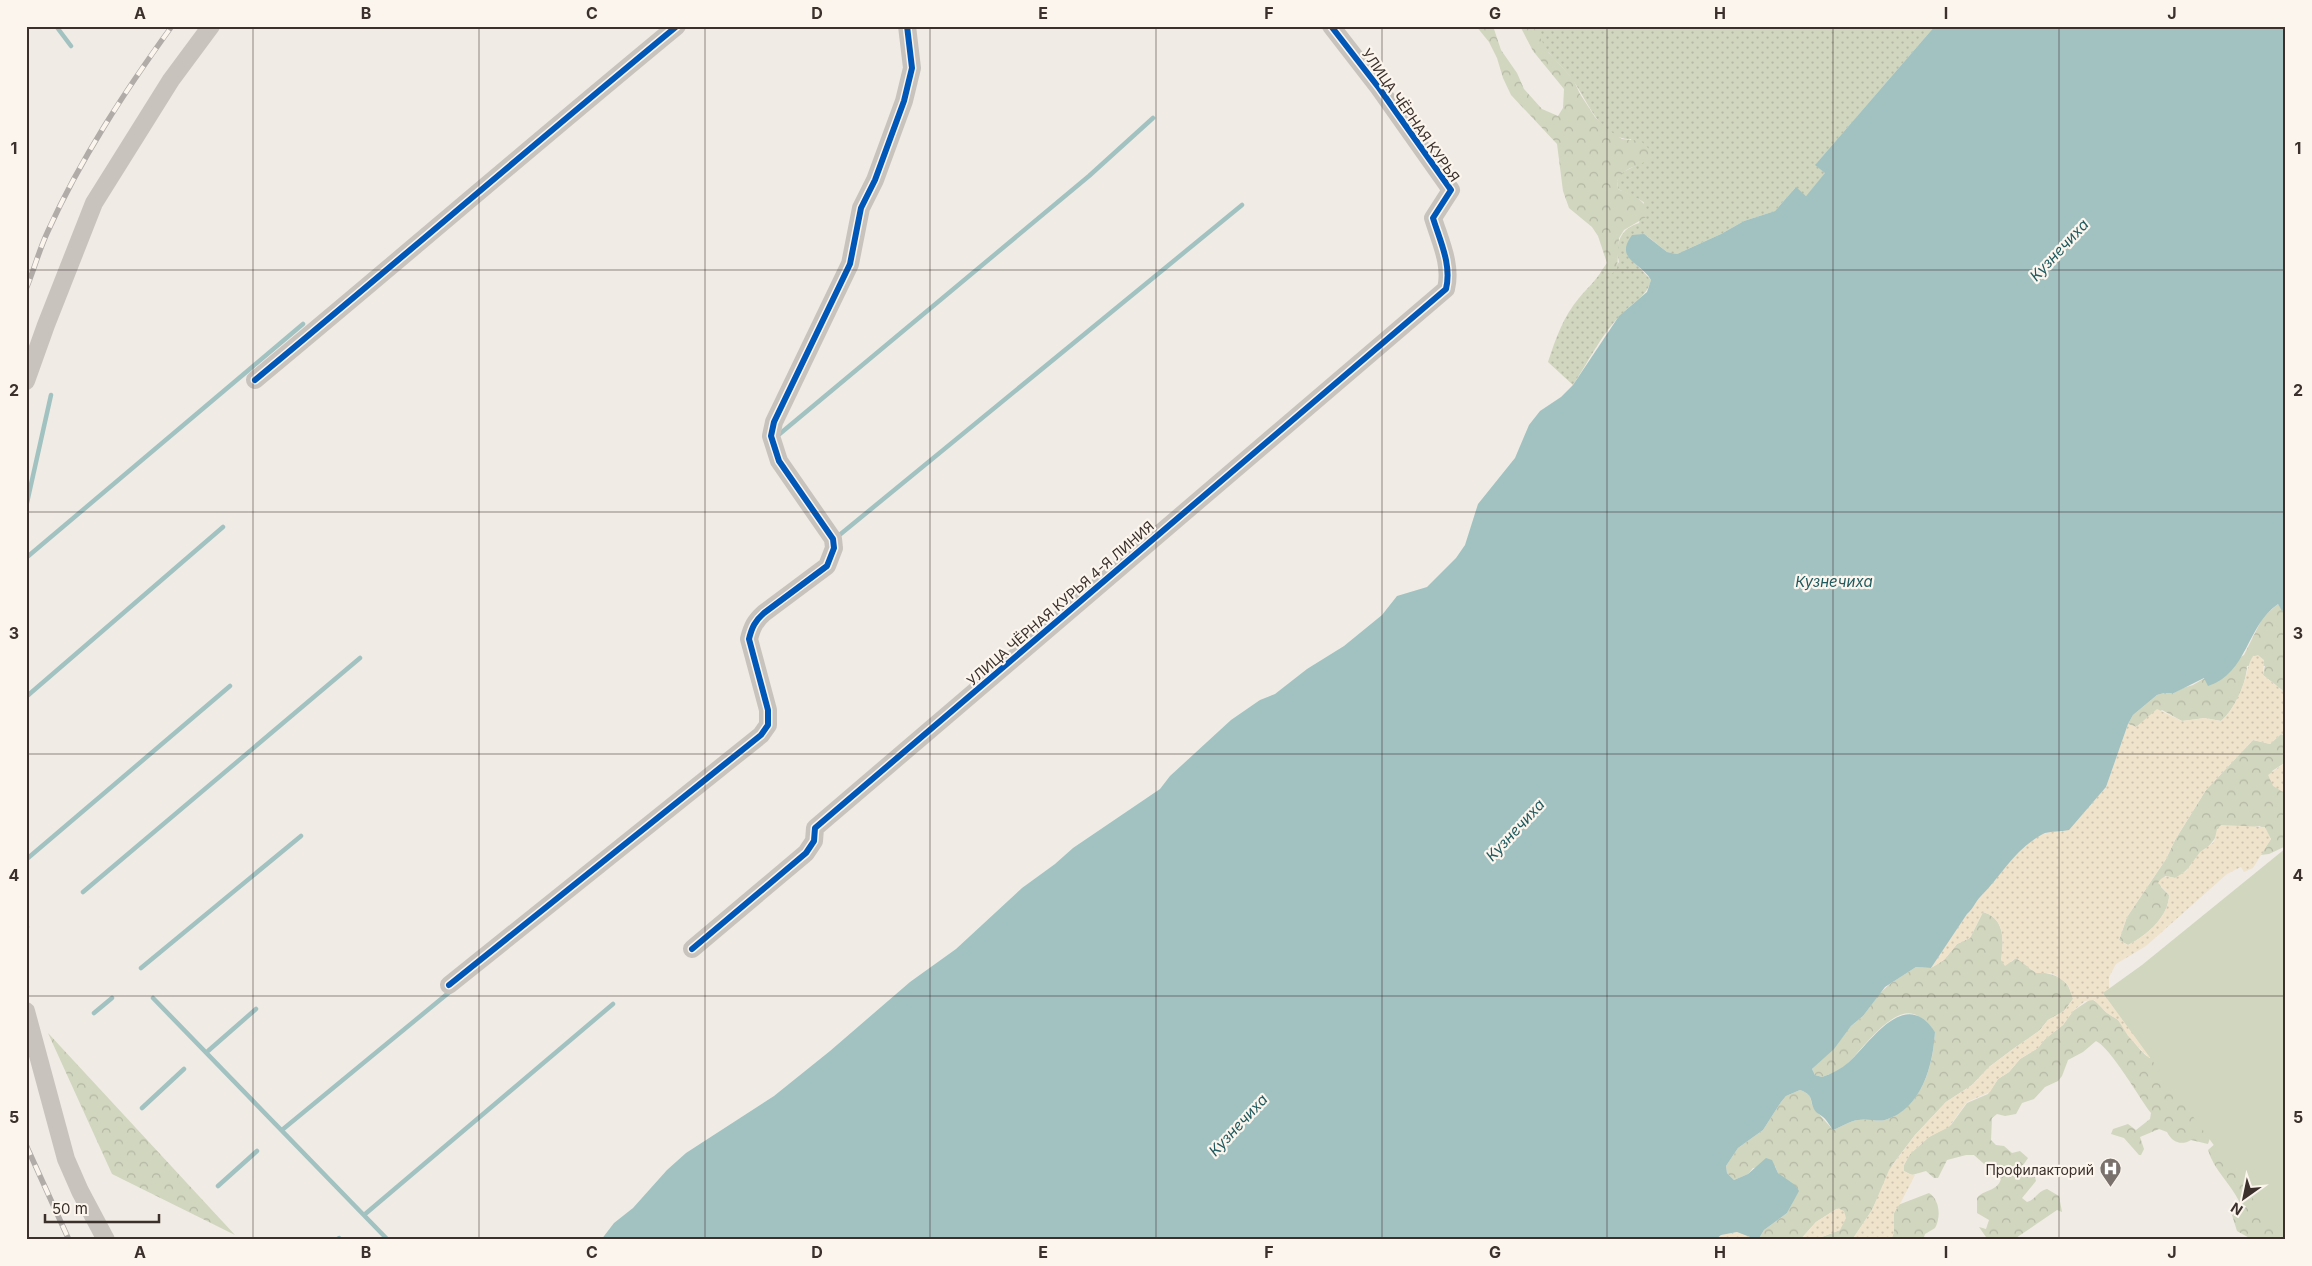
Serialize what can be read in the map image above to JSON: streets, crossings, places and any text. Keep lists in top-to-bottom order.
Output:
{
  "streets": {
    "street": ["УЛИЦА ЧЁРНАЯ КУРЬЯ", "УЛИЦА ЧЁРНАЯ КУРЬЯ 4-Я ЛИНИЯ"]
  },
  "crossings": [
    ["УЛИЦА ЧЁРНАЯ КУРЬЯ", "УЛИЦА ЧЁРНАЯ КУРЬЯ 4-Я ЛИНИЯ"]
  ],
  "water": ["Кузнечиха"],
  "places": {
    "hospital": ["Профилакторий"]
  },
  "scale_bar": "50 m",
  "north": "bottom left",
  "grid": {
    "columns": [
      "A",
      "B",
      "C",
      "D",
      "E",
      "F",
      "G",
      "H",
      "I",
      "J"
    ],
    "rows": [
      "1",
      "2",
      "3",
      "4",
      "5"
    ]
  }
}
